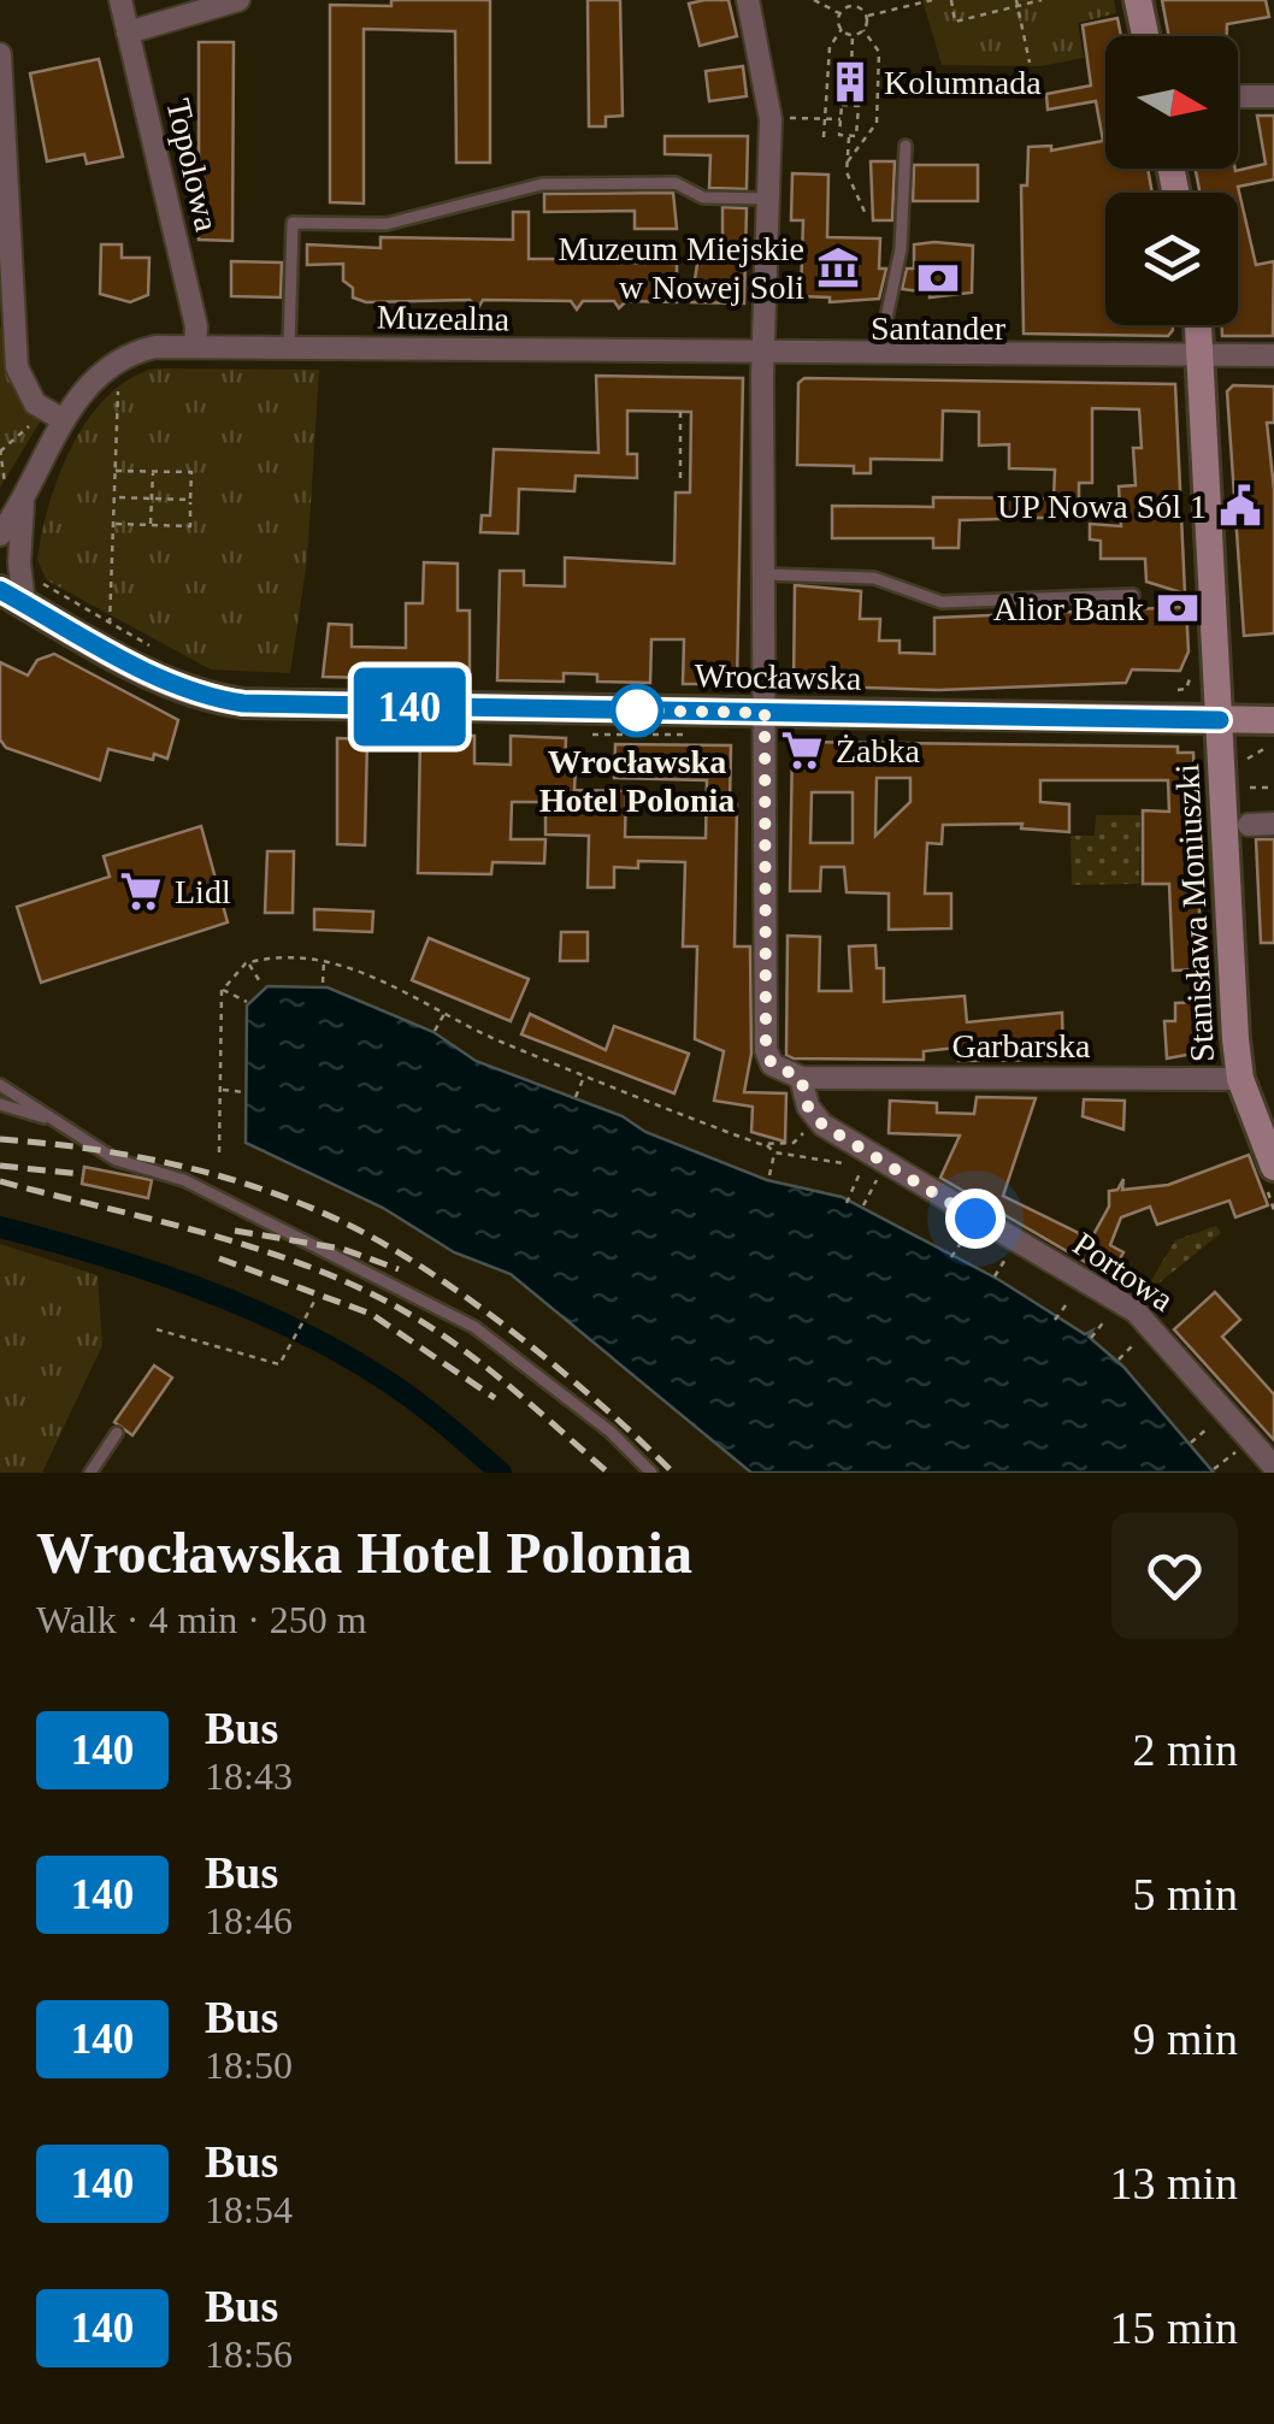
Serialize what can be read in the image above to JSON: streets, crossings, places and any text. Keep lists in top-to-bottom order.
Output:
{
  "streets": {
    "street": [
      "Topolowa",
      "Muzealna",
      "Wrocławska",
      "Stanisława Moniuszki",
      "Garbarska",
      "Portowa"
    ]
  },
  "crossings": [
    ["Topolowa", "Muzealna"],
    ["Muzealna", "Stanisława Moniuszki"],
    ["Wrocławska", "Stanisława Moniuszki"],
    ["Stanisława Moniuszki", "Garbarska"]
  ],
  "places": {
    "building": ["Kolumnada"],
    "museum": ["Muzeum Miejskie w Nowej Soli"],
    "bank": ["Santander", "Alior Bank"],
    "public building": ["UP Nowa Sól 1"],
    "other": ["Wrocławska Hotel Polonia"],
    "supermarket": ["Żabka", "Lidl"]
  },
  "lines": ["bus line 140"],
  "north": "right",
  "page": {
    "on_map": "140",
    "heading": ["Wrocławska Hotel Polonia", "Walk · 4 min · 250 m"],
    "list": [
      {
        "mark": "140",
        "name": "Bus",
        "note": "18:43",
        "value": "2 min"
      },
      {
        "mark": "140",
        "name": "Bus",
        "note": "18:46",
        "value": "5 min"
      },
      {
        "mark": "140",
        "name": "Bus",
        "note": "18:50",
        "value": "9 min"
      },
      {
        "mark": "140",
        "name": "Bus",
        "note": "18:54",
        "value": "13 min"
      },
      {
        "mark": "140",
        "name": "Bus",
        "note": "18:56",
        "value": "15 min"
      }
    ]
  }
}
